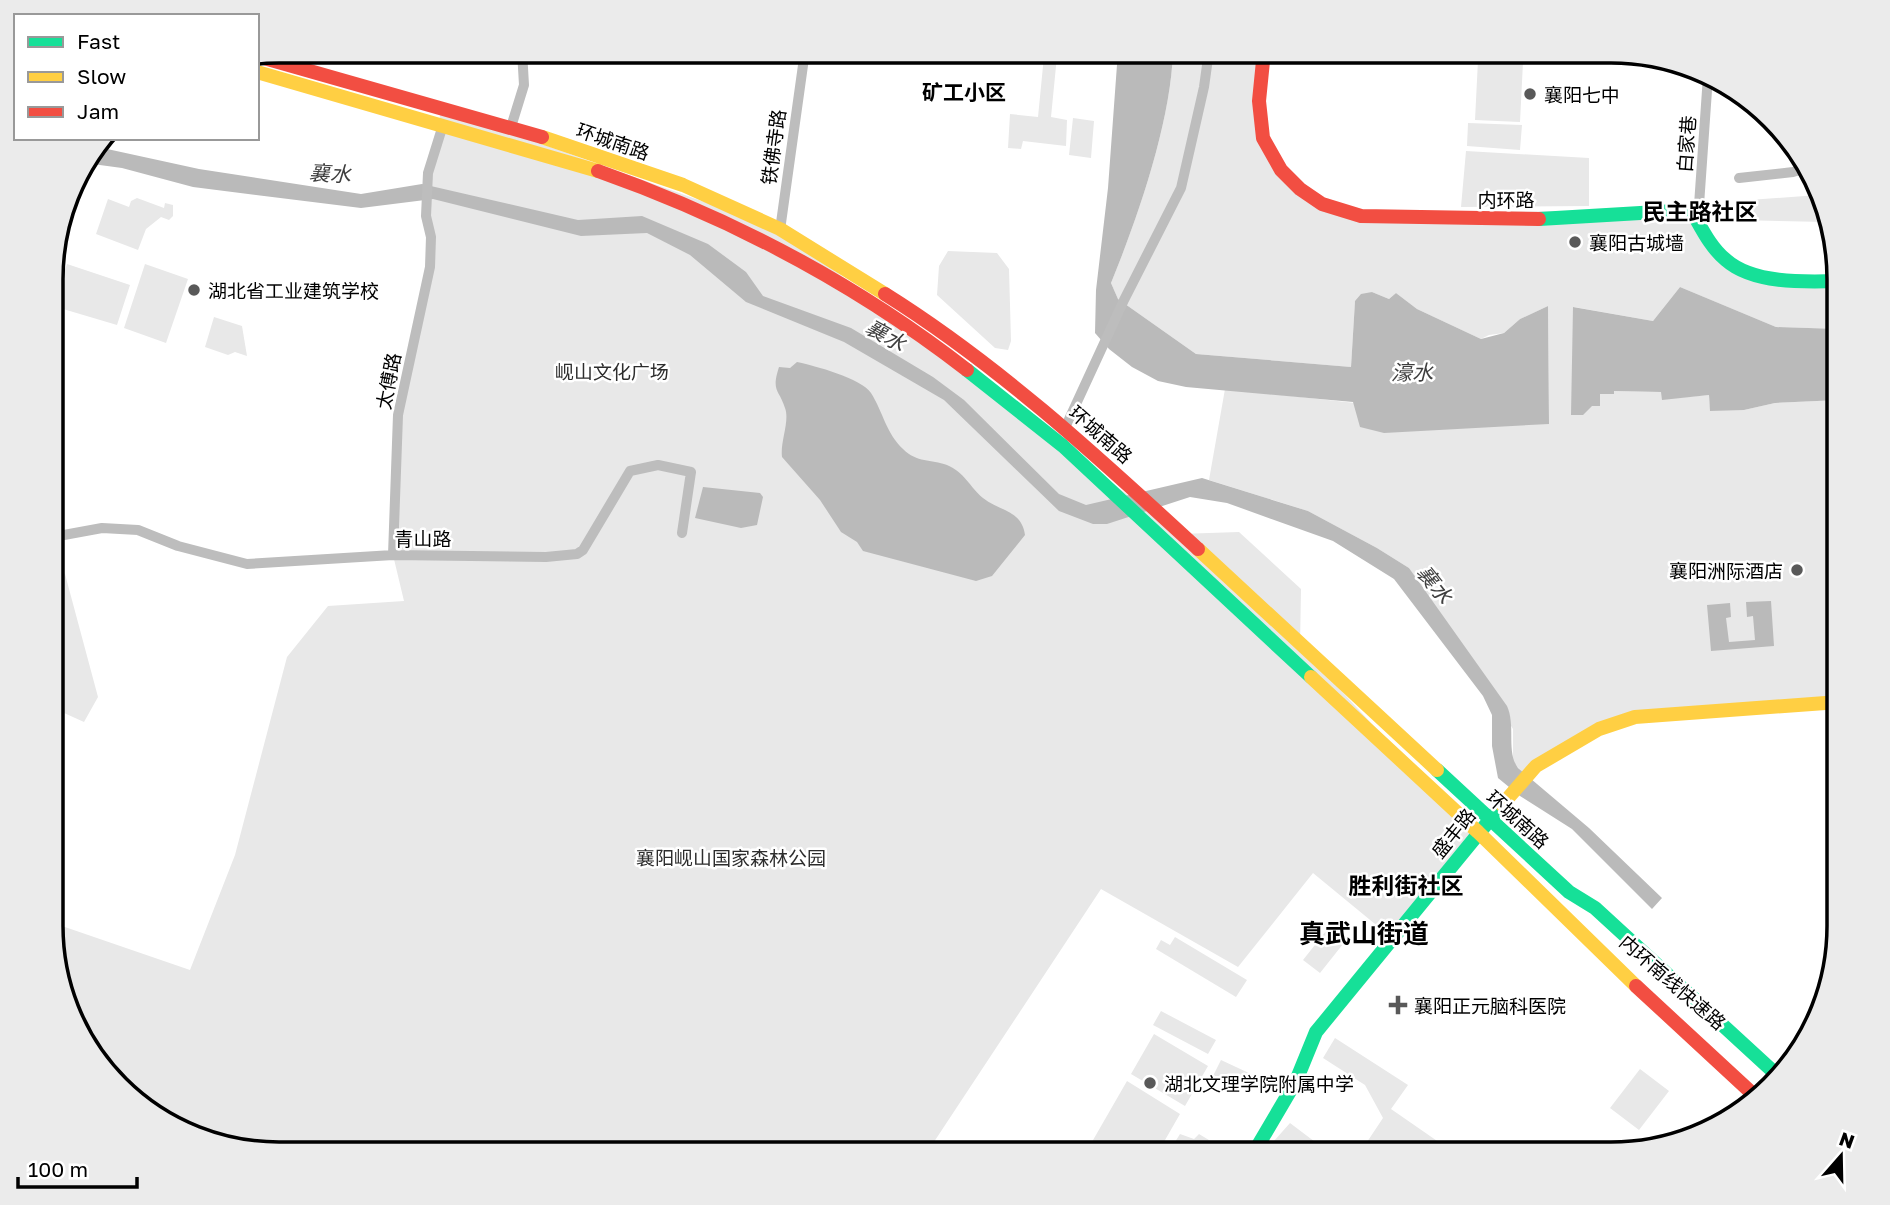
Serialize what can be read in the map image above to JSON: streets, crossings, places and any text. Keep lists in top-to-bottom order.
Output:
{
  "streets": {
    "main road": [
      "环城南路",
      "内环路",
      "盛丰路",
      "内环南线快速路"
    ],
    "street": [
      "白家巷",
      "铁佛寺路",
      "太傅路",
      "青山路"
    ]
  },
  "crossings": [
    ["环城南路", "铁佛寺路"],
    ["环城南路", "太傅路"],
    ["环城南路", "盛丰路"],
    ["环城南路", "内环南线快速路"],
    ["白家巷", "内环路"],
    ["太傅路", "青山路"]
  ],
  "districts": [
    "矿工小区",
    "民主路社区",
    "胜利街社区",
    "真武山街道"
  ],
  "water": ["襄水", "濠水"],
  "parks": ["岘山文化广场", "襄阳岘山国家森林公园"],
  "places": {
    "other": [
      "襄阳七中",
      "襄阳古城墙",
      "湖北省工业建筑学校",
      "襄阳洲际酒店",
      "湖北文理学院附属中学"
    ],
    "health": ["襄阳正元脑科医院"]
  },
  "legend": ["Fast", "Slow", "Jam"],
  "scale_bar": "100 m",
  "north": "top"
}
